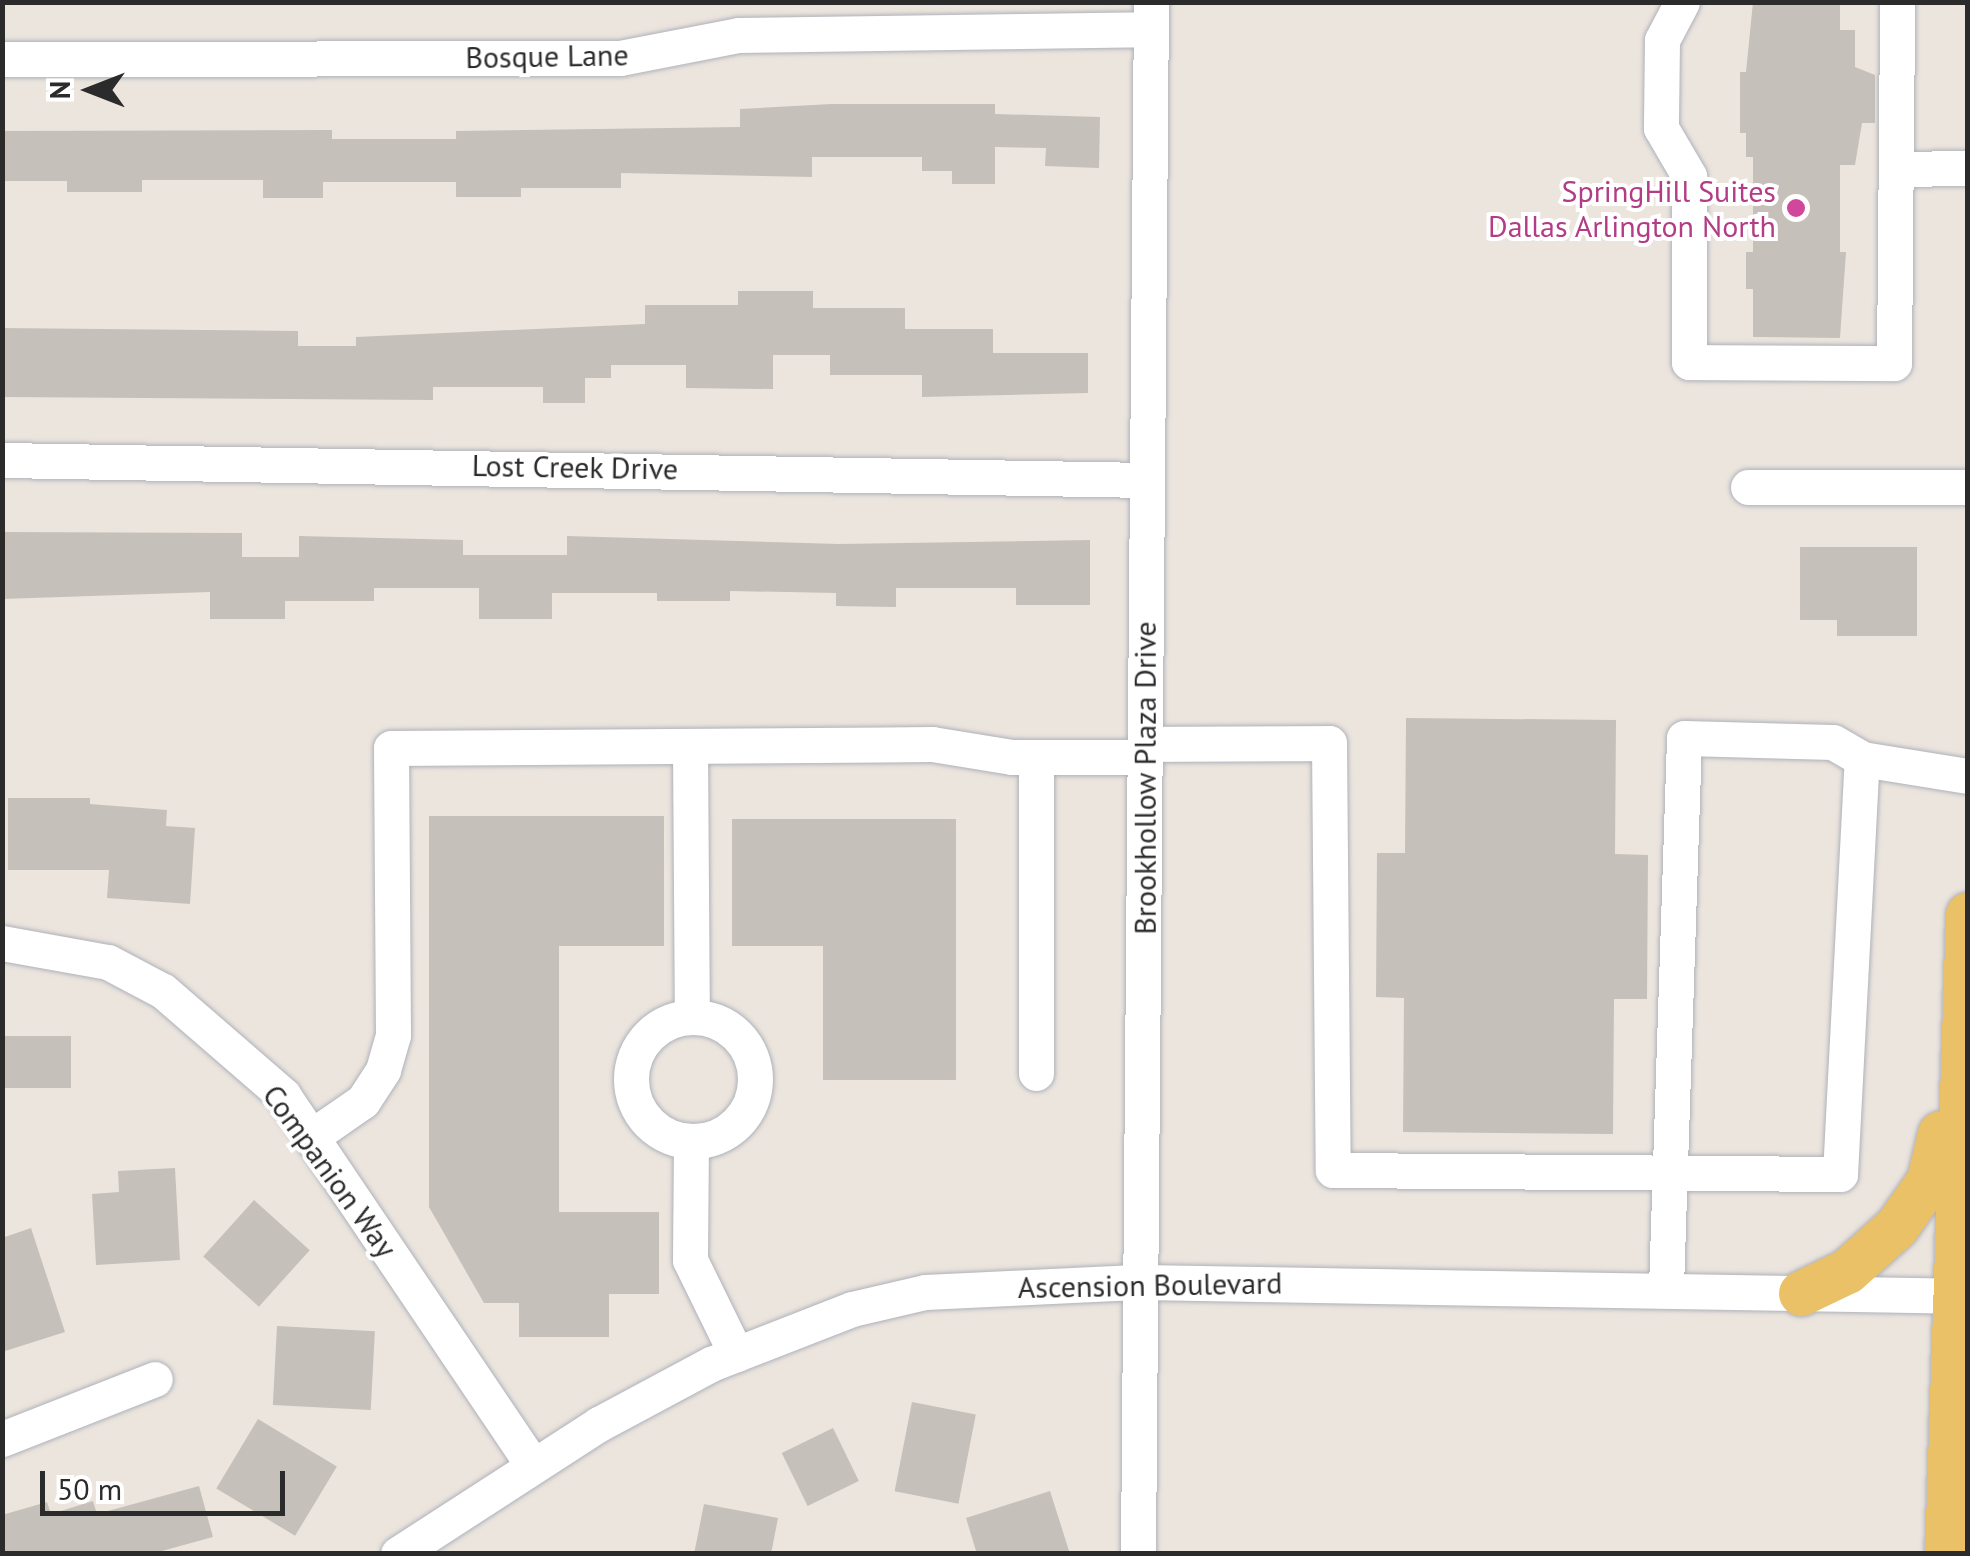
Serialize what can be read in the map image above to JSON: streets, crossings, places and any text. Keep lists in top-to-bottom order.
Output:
{
  "streets": {
    "street": [
      "Bosque Lane",
      "Lost Creek Drive",
      "Brookhollow Plaza Drive",
      "Companion Way",
      "Ascension Boulevard"
    ]
  },
  "crossings": [
    ["Bosque Lane", "Brookhollow Plaza Drive"],
    ["Lost Creek Drive", "Brookhollow Plaza Drive"],
    ["Brookhollow Plaza Drive", "Ascension Boulevard"],
    ["Companion Way", "Ascension Boulevard"]
  ],
  "places": ["SpringHill Suites Dallas Arlington North"],
  "scale_bar": "50 m",
  "north": "left"
}
